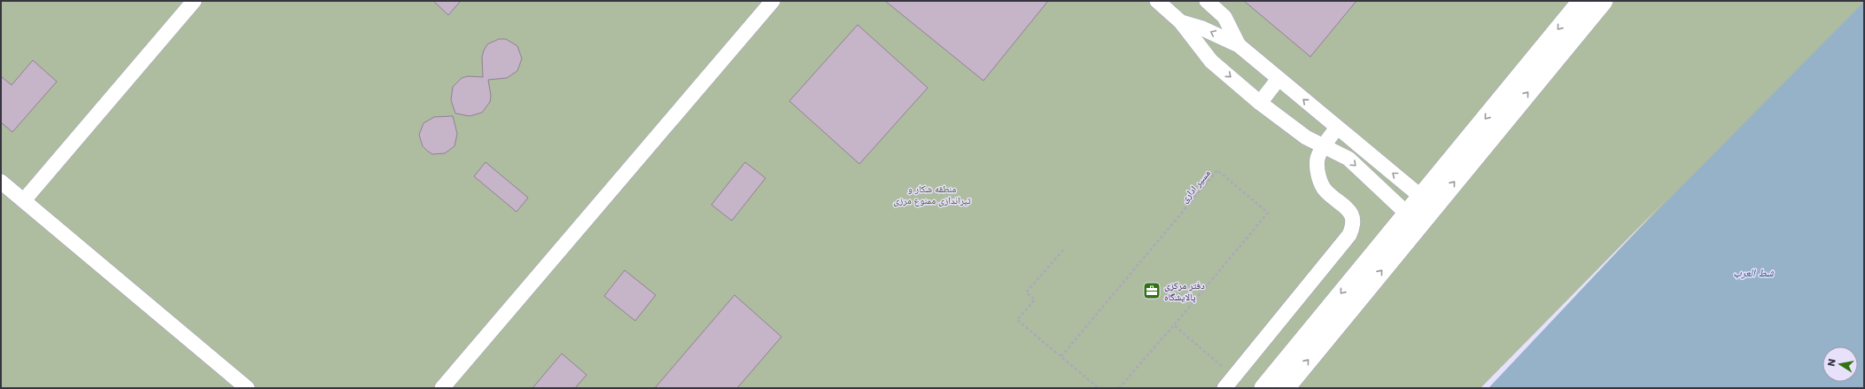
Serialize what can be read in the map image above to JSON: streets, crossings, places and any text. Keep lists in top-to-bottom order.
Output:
{
  "streets": {
    "path": ["مسیر اداری"]
  },
  "water": ["شط العرب"],
  "parks": ["منطقه شکار و تیراندازی ممنوع مرزی"],
  "places": {
    "office": ["دفتر مرکزی پالایشگاه"]
  },
  "north": "left"
}
